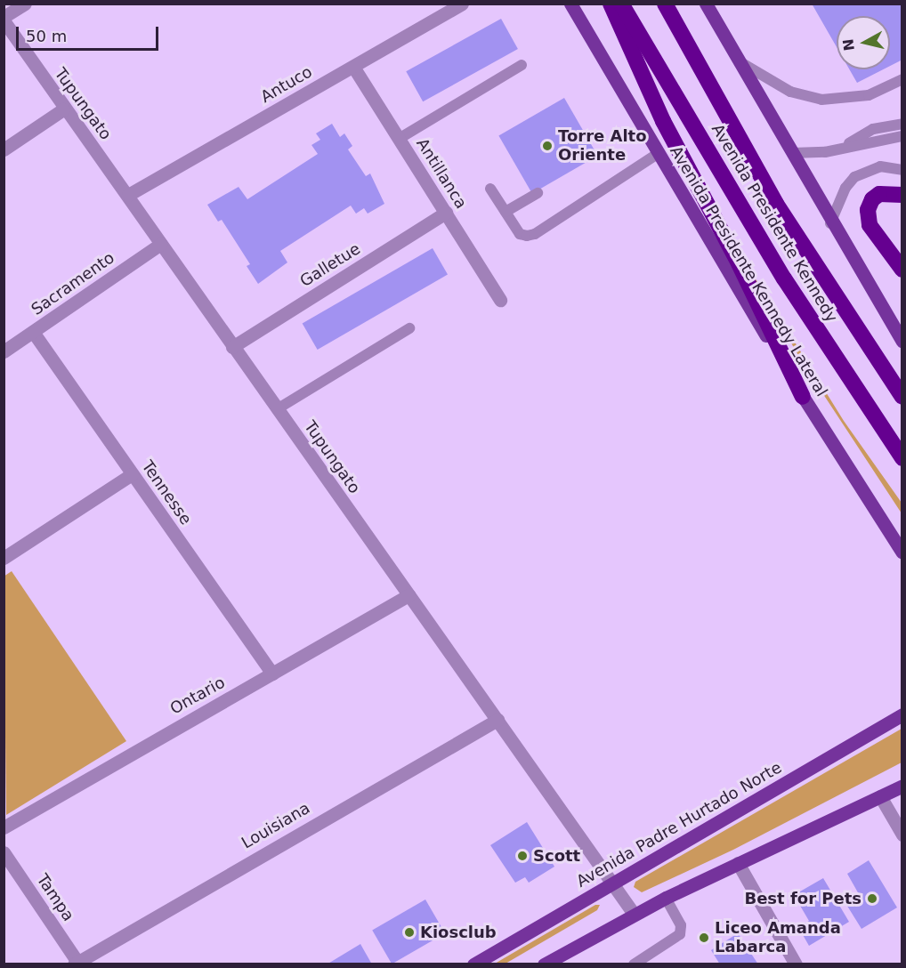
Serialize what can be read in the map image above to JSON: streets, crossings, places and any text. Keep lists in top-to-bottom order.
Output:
{
  "streets": {
    "highway": ["Avenida Presidente Kennedy"],
    "main road": ["Avenida Presidente Kennedy Lateral", "Avenida Padre Hurtado Norte"],
    "street": [
      "Antuco",
      "Tupungato",
      "Antillanca",
      "Galletue",
      "Sacramento",
      "Tennesse",
      "Ontario",
      "Louisiana",
      "Tampa"
    ]
  },
  "crossings": [
    ["Antuco", "Tupungato"],
    ["Antuco", "Antillanca"],
    ["Tupungato", "Galletue"],
    ["Tupungato", "Sacramento"],
    ["Tupungato", "Ontario"],
    ["Tupungato", "Avenida Padre Hurtado Norte"],
    ["Tupungato", "Louisiana"],
    ["Antillanca", "Galletue"],
    ["Sacramento", "Tennesse"],
    ["Tennesse", "Ontario"],
    ["Louisiana", "Tampa"]
  ],
  "places": [
    "Torre Alto Oriente",
    "Scott",
    "Best for Pets",
    "Kiosclub",
    "Liceo Amanda Labarca"
  ],
  "scale_bar": "50 m",
  "north": "left"
}
